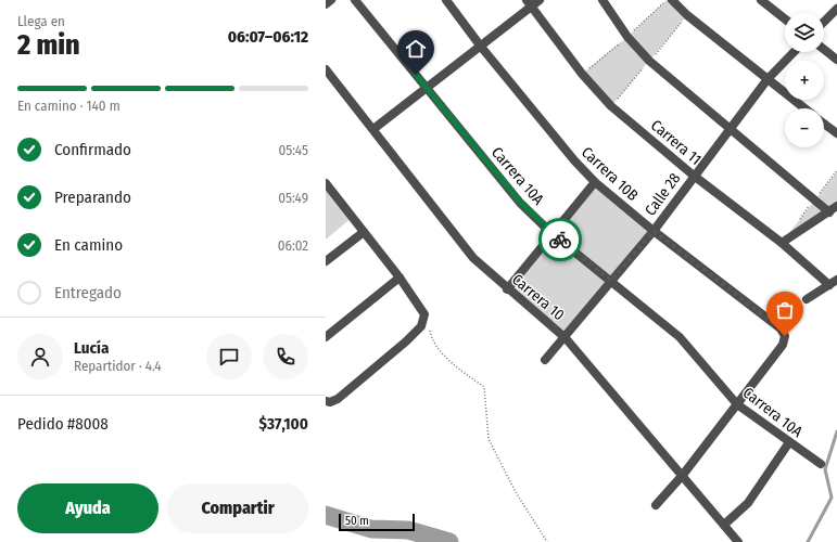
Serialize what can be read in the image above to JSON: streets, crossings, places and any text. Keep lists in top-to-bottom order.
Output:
{
  "streets": {
    "street": [
      "Carrera 11",
      "Carrera 10B",
      "Carrera 10A",
      "Calle 28",
      "Carrera 10"
    ]
  },
  "crossings": [
    ["Carrera 11", "Calle 28"],
    ["Carrera 10B", "Carrera 10A"],
    ["Carrera 10B", "Calle 28"],
    ["Carrera 10A", "Calle 28"],
    ["Calle 28", "Carrera 10"]
  ],
  "scale_bar": "50 m",
  "page": {
    "heading": ["2 min", "Llega en", "06:07–06:12"],
    "panel": [
      "Lucía",
      "Repartidor · 4.4",
      "Pedido #8008",
      "$37,100"
    ],
    "map_buttons": ["+", "−"],
    "bar": "En camino · 140 m",
    "list": [
      ["Confirmado", "05:45"],
      ["Preparando", "05:49"],
      ["En camino", "06:02"],
      "Entregado"
    ],
    "buttons": ["Ayuda", "Compartir"],
    "scale": "50 m"
  }
}
